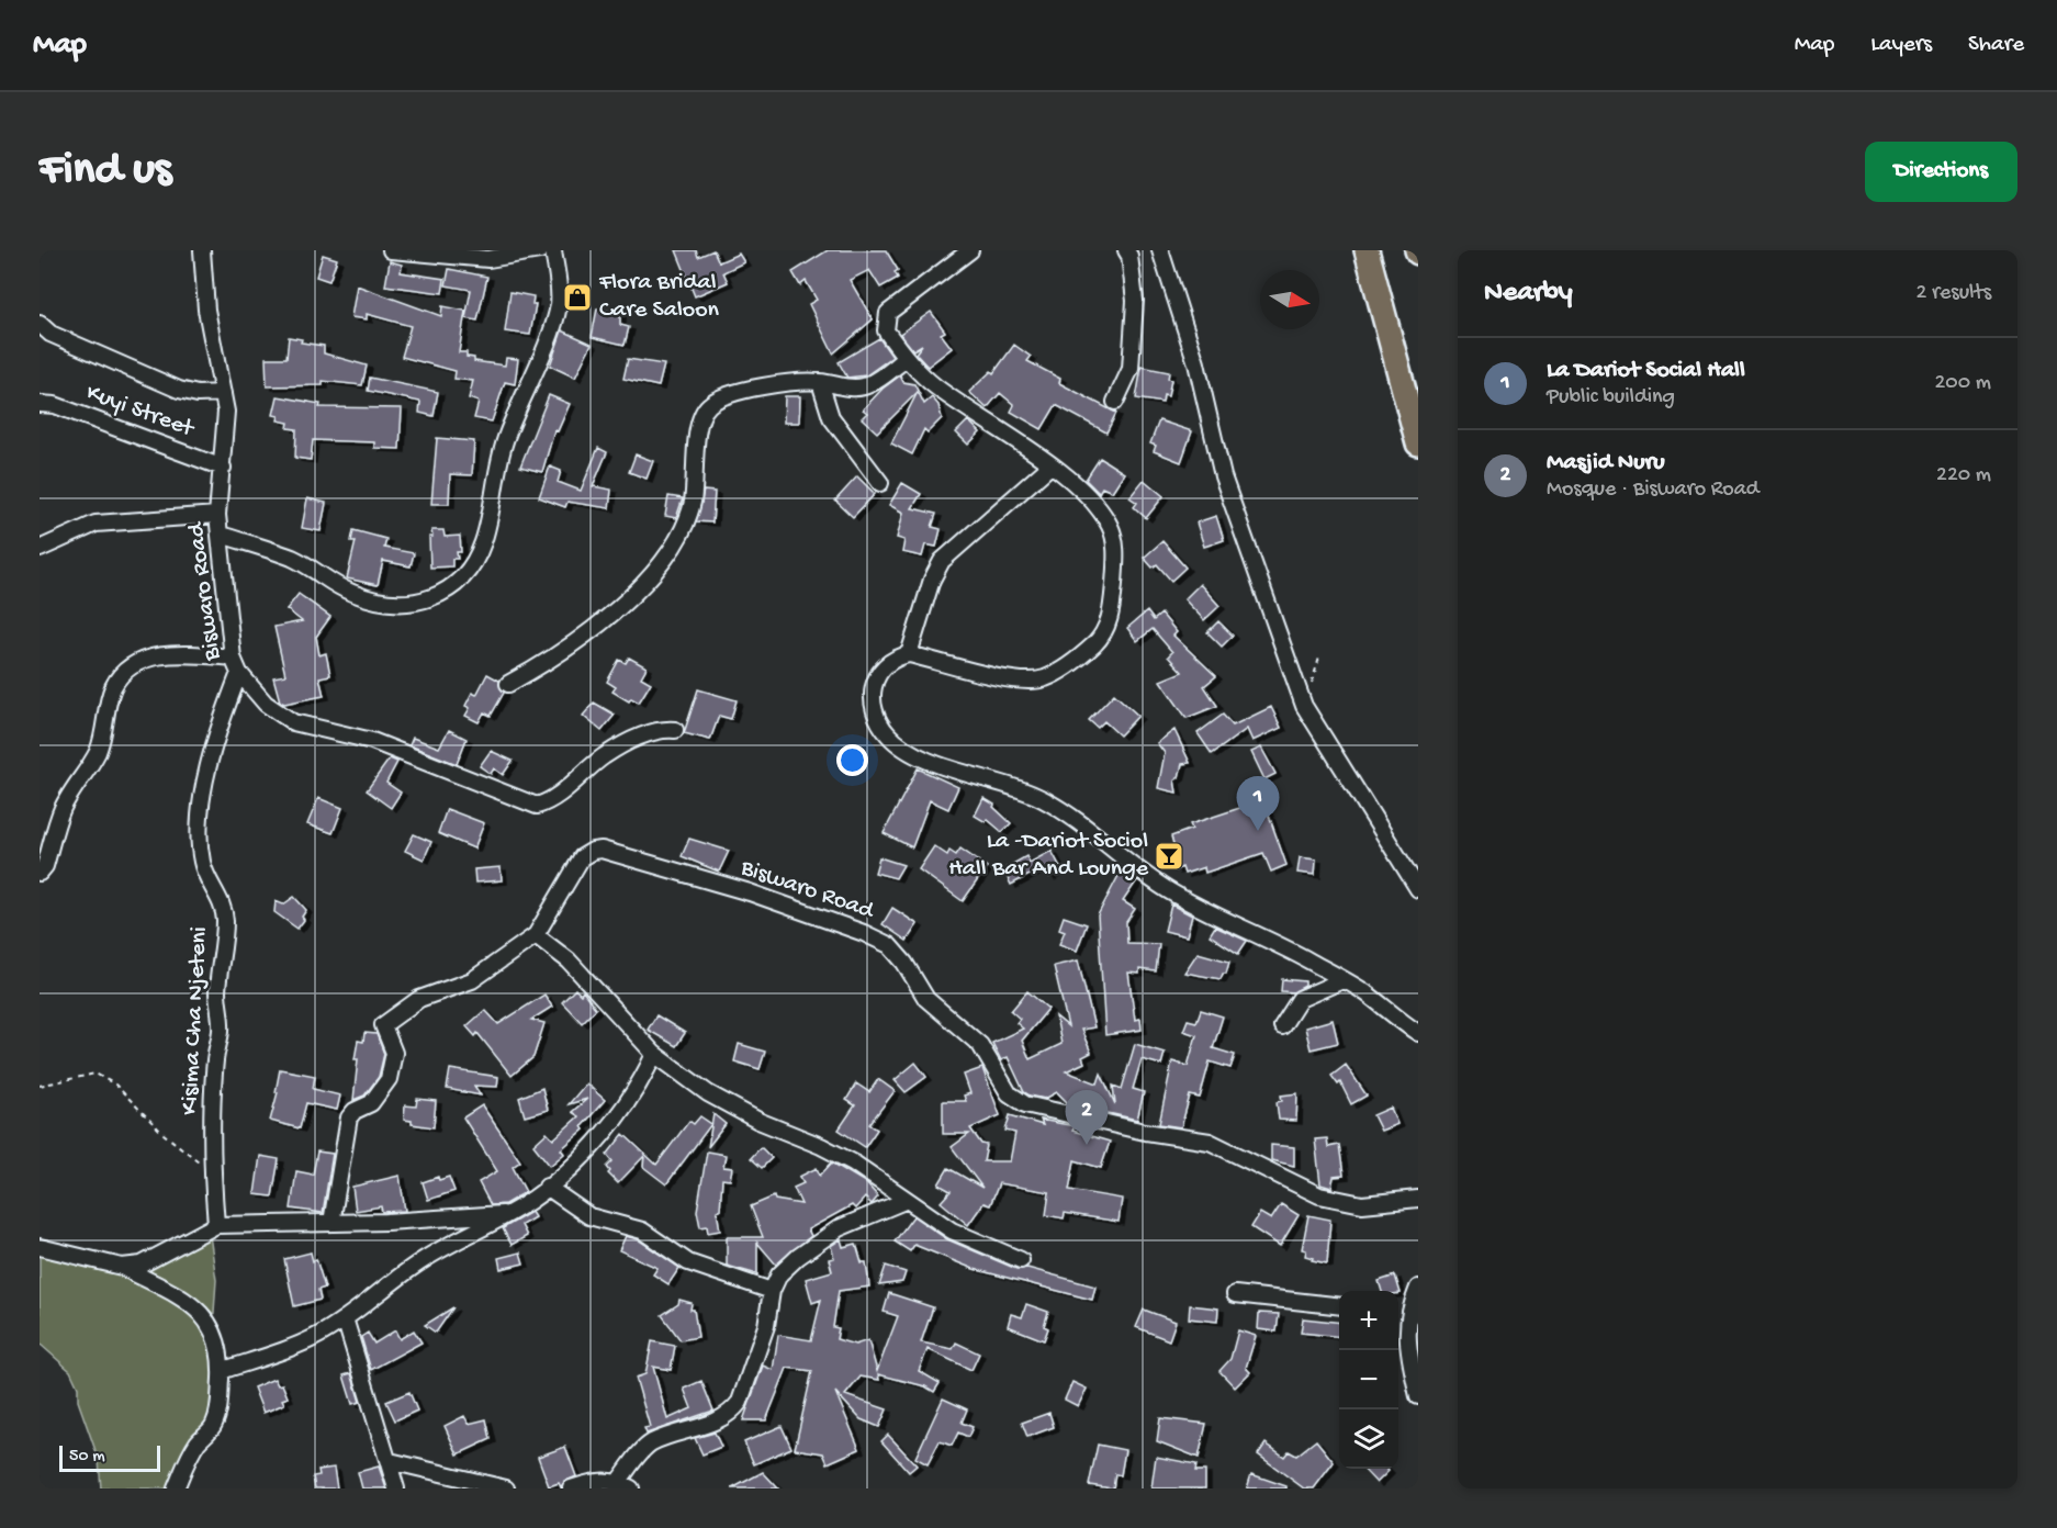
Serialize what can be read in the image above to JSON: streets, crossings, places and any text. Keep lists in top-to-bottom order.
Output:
{
  "streets": {
    "street": ["Kuyi Street", "Biswaro Road", "Kisima Cha Njeteni"]
  },
  "crossings": [
    ["Kuyi Street", "Biswaro Road"],
    ["Biswaro Road", "Kisima Cha Njeteni"]
  ],
  "places": {
    "shop": ["Flora Bridal Care Saloon"],
    "bar": ["La -Dariot Sociol Hall Bar And Lounge"]
  },
  "scale_bar": "50 m",
  "north": "right",
  "page": {
    "header": "Map",
    "nav": ["Map", "Layers", "Share"],
    "buttons": "Directions",
    "title": "Find us",
    "heading": ["Nearby", "2 results"],
    "list": [
      {
        "mark": "1",
        "name": "La Dariot Social Hall",
        "note": "Public building",
        "value": "200 m"
      },
      {
        "mark": "2",
        "name": "Masjid Nuru",
        "note": "Mosque · Biswaro Road",
        "value": "220 m"
      }
    ],
    "pins": ["1", "2"],
    "map_buttons": ["+", "−"],
    "scale": "50 m"
  }
}
